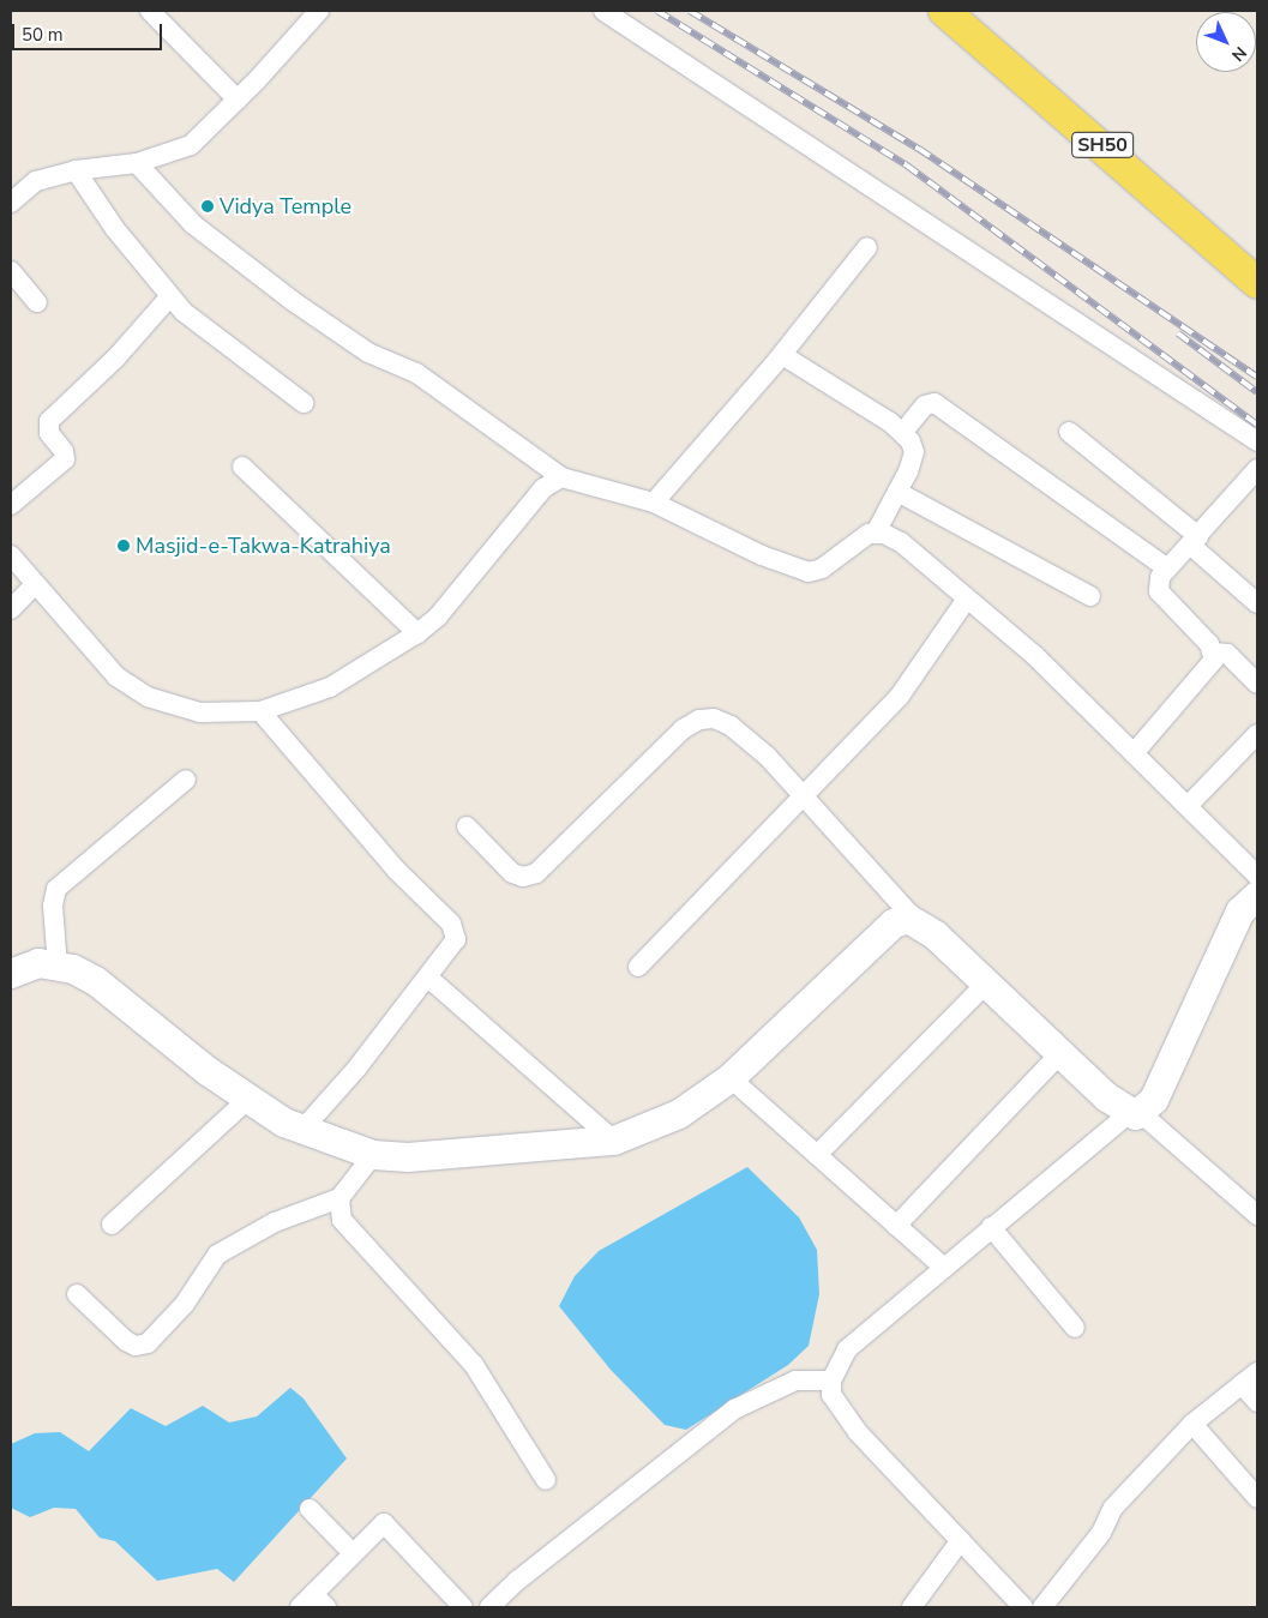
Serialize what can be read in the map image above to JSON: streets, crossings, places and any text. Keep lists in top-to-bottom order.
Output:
{
  "streets": {
    "main road": ["SH50"]
  },
  "places": ["Vidya Temple", "Masjid-e-Takwa-Katrahiya"],
  "scale_bar": "50 m",
  "north": "bottom right"
}
